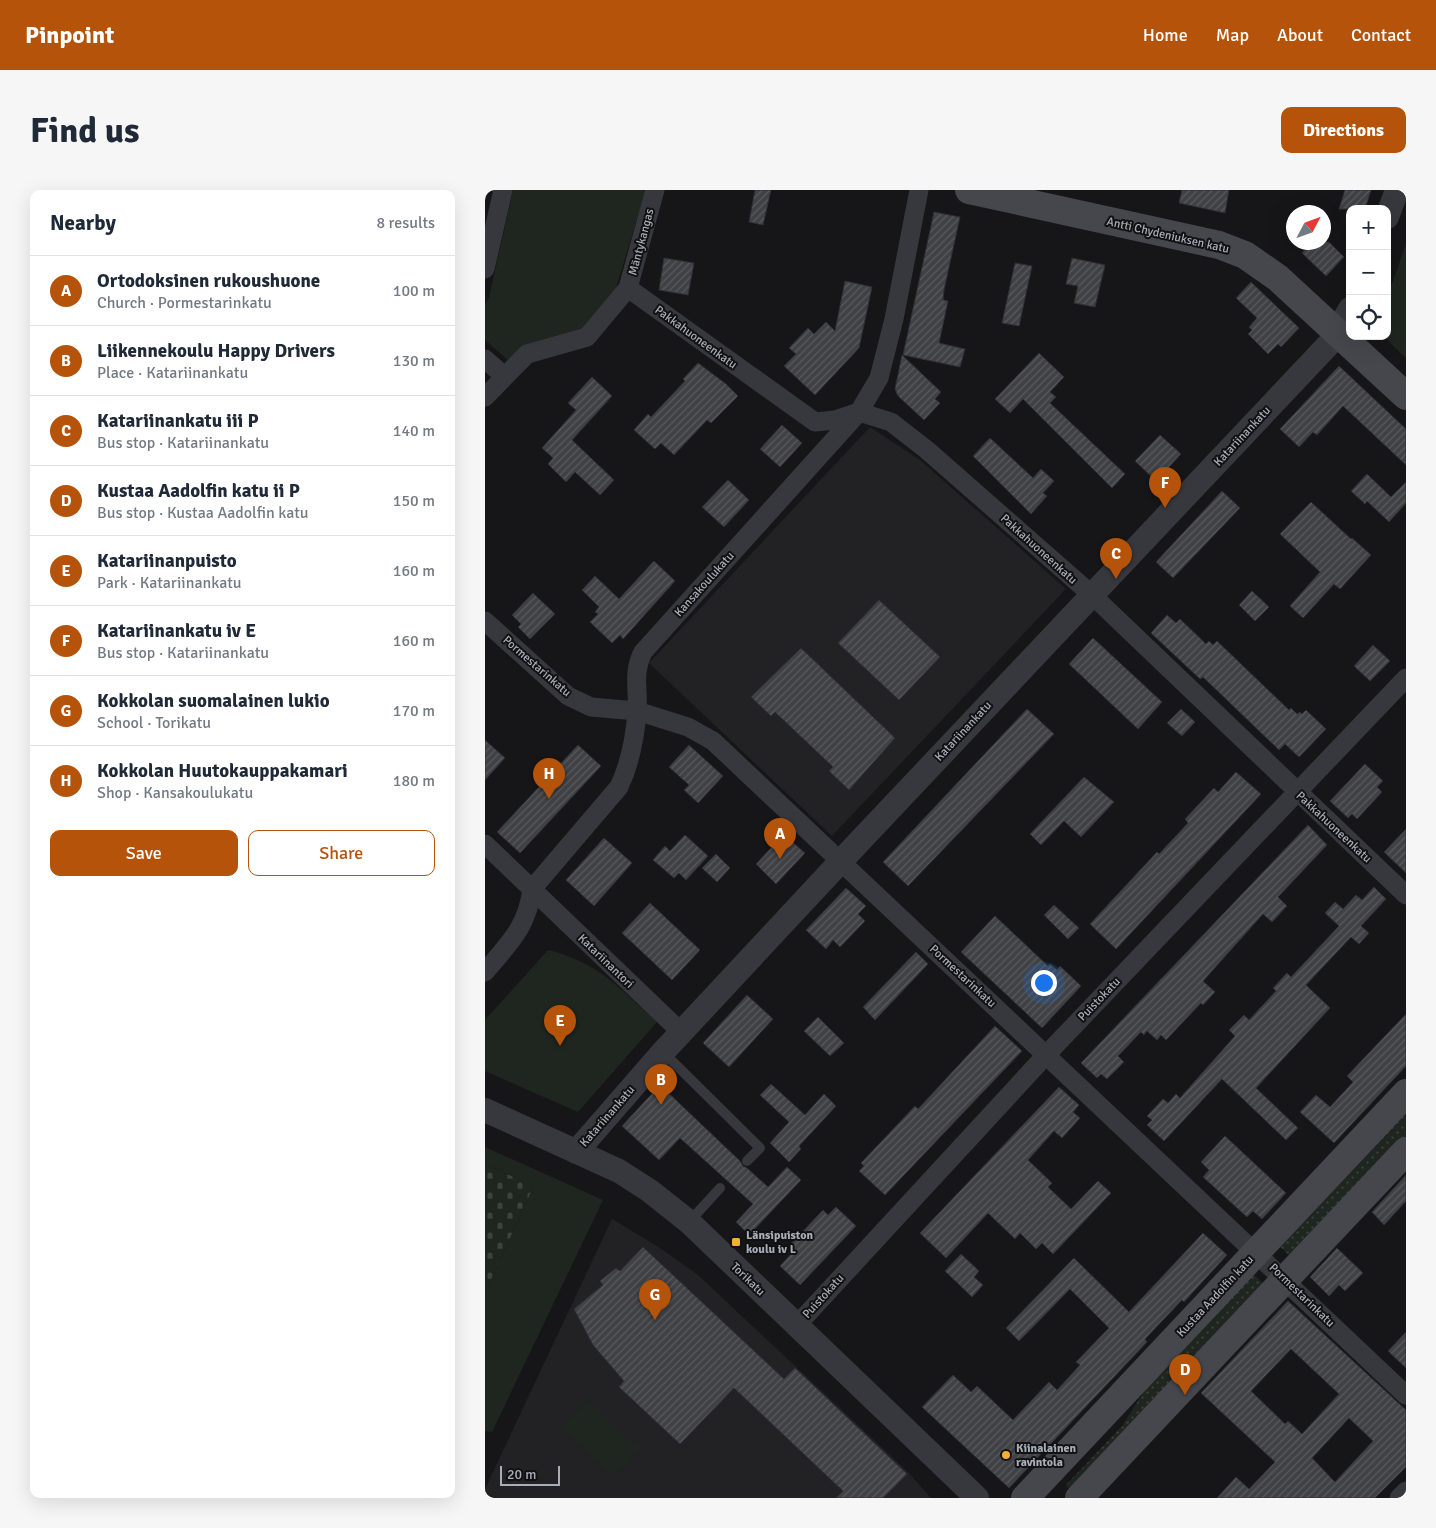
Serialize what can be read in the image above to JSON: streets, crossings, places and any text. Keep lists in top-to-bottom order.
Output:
{
  "streets": {
    "main road": ["Antti Chydeniuksen katu", "Kustaa Aadolfin katu"],
    "street": [
      "Mäntykangas",
      "Pakkahuoneenkatu",
      "Katariinankatu",
      "Kansakoulukatu",
      "Pormestarinkatu",
      "Katariinantori",
      "Puistokatu",
      "Torikatu"
    ]
  },
  "crossings": [
    ["Antti Chydeniuksen katu", "Katariinankatu"],
    ["Mäntykangas", "Pakkahuoneenkatu"],
    ["Pakkahuoneenkatu", "Katariinankatu"],
    ["Pakkahuoneenkatu", "Kansakoulukatu"],
    ["Pakkahuoneenkatu", "Puistokatu"],
    ["Katariinankatu", "Pormestarinkatu"],
    ["Katariinankatu", "Katariinantori"],
    ["Katariinankatu", "Torikatu"],
    ["Kansakoulukatu", "Pormestarinkatu"],
    ["Kansakoulukatu", "Katariinantori"],
    ["Pormestarinkatu", "Puistokatu"],
    ["Pormestarinkatu", "Kustaa Aadolfin katu"],
    ["Puistokatu", "Torikatu"]
  ],
  "places": {
    "transit": ["Länsipuiston koulu iv L"],
    "other": ["Kiinalainen ravintola"]
  },
  "scale_bar": "20 m",
  "north": "top right",
  "page": {
    "header": "Pinpoint",
    "nav": [
      "Home",
      "Map",
      "About",
      "Contact"
    ],
    "buttons": [
      "Directions",
      ["Save", "Share"]
    ],
    "title": "Find us",
    "heading": ["Nearby", "8 results"],
    "map_buttons": ["+", "−"],
    "list": [
      {
        "mark": "A",
        "name": "Ortodoksinen rukoushuone",
        "note": "Church · Pormestarinkatu",
        "value": "100 m"
      },
      {
        "mark": "B",
        "name": "Liikennekoulu Happy Drivers",
        "note": "Place · Katariinankatu",
        "value": "130 m"
      },
      {
        "mark": "C",
        "name": "Katariinankatu iii P",
        "note": "Bus stop · Katariinankatu",
        "value": "140 m"
      },
      {
        "mark": "D",
        "name": "Kustaa Aadolfin katu ii P",
        "note": "Bus stop · Kustaa Aadolfin katu",
        "value": "150 m"
      },
      {
        "mark": "E",
        "name": "Katariinanpuisto",
        "note": "Park · Katariinankatu",
        "value": "160 m"
      },
      {
        "mark": "F",
        "name": "Katariinankatu iv E",
        "note": "Bus stop · Katariinankatu",
        "value": "160 m"
      },
      {
        "mark": "G",
        "name": "Kokkolan suomalainen lukio",
        "note": "School · Torikatu",
        "value": "170 m"
      },
      {
        "mark": "H",
        "name": "Kokkolan Huutokauppakamari",
        "note": "Shop · Kansakoulukatu",
        "value": "180 m"
      }
    ],
    "pins": [
      "F",
      "C",
      "H",
      "A",
      "E",
      "B",
      "G",
      "D"
    ],
    "scale": "20 m"
  }
}
